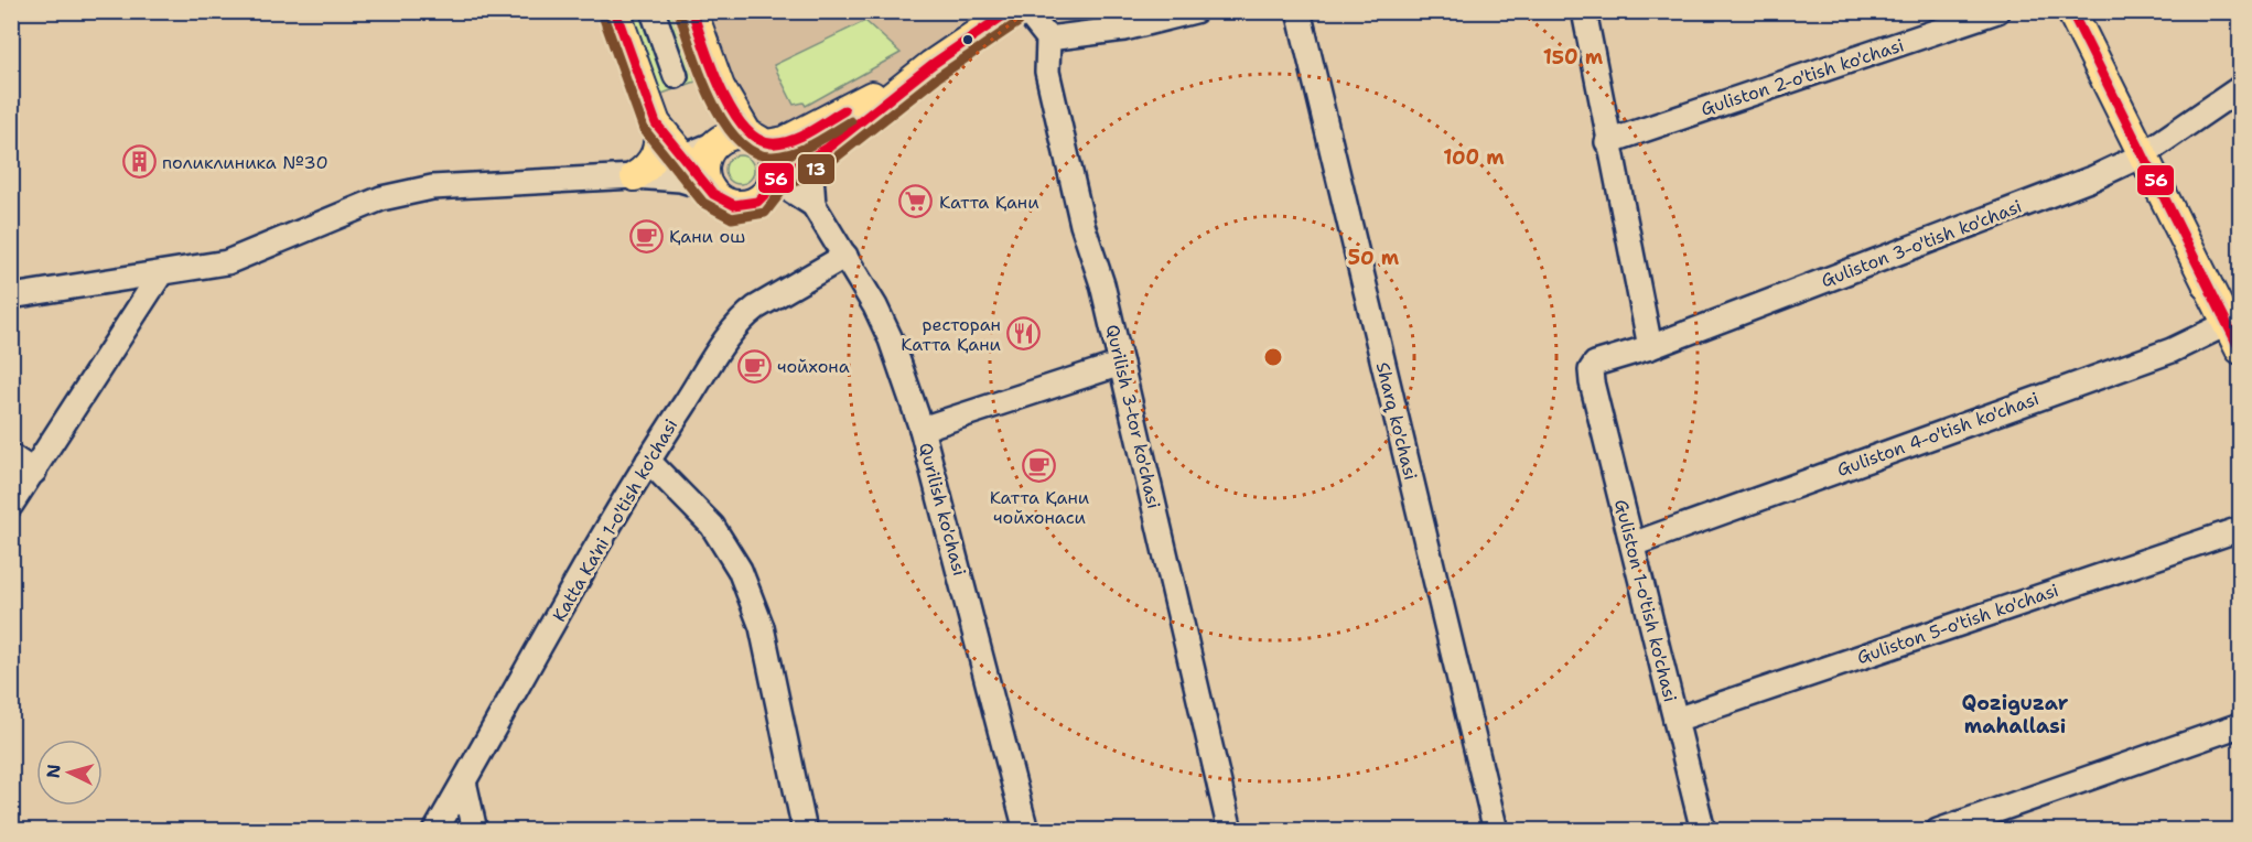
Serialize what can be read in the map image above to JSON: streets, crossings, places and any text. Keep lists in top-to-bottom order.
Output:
{
  "streets": {
    "street": [
      "Guliston 2-o'tish ko'chasi",
      "Guliston 3-o'tish ko'chasi",
      "Qurilish 3-tor ko'chasi",
      "Sharq ko'chasi",
      "Guliston 4-o'tish ko'chasi",
      "Qurilish ko'chasi",
      "Katta Ka'ni 1-o'tish ko'chasi",
      "Guliston 1-o'tish ko'chasi",
      "Guliston 5-o'tish ko'chasi"
    ]
  },
  "crossings": [
    ["Guliston 3-o'tish ko'chasi", "Guliston 1-o'tish ko'chasi"],
    ["Guliston 4-o'tish ko'chasi", "Guliston 1-o'tish ko'chasi"],
    ["Qurilish ko'chasi", "Katta Ka'ni 1-o'tish ko'chasi"],
    ["Guliston 1-o'tish ko'chasi", "Guliston 5-o'tish ko'chasi"]
  ],
  "districts": ["Qoziguzar mahallasi"],
  "places": {
    "building": ["поликлиника №30"],
    "supermarket": ["Катта Қани"],
    "cafe": ["Қани ош", "чойхона", "Катта Қани чойхонаси"],
    "restaurant": ["ресторан Катта Қани"]
  },
  "lines": ["transit line 56", "transit line 13"],
  "north": "left",
  "rings": ["150 m", "100 m", "50 m"]
}
